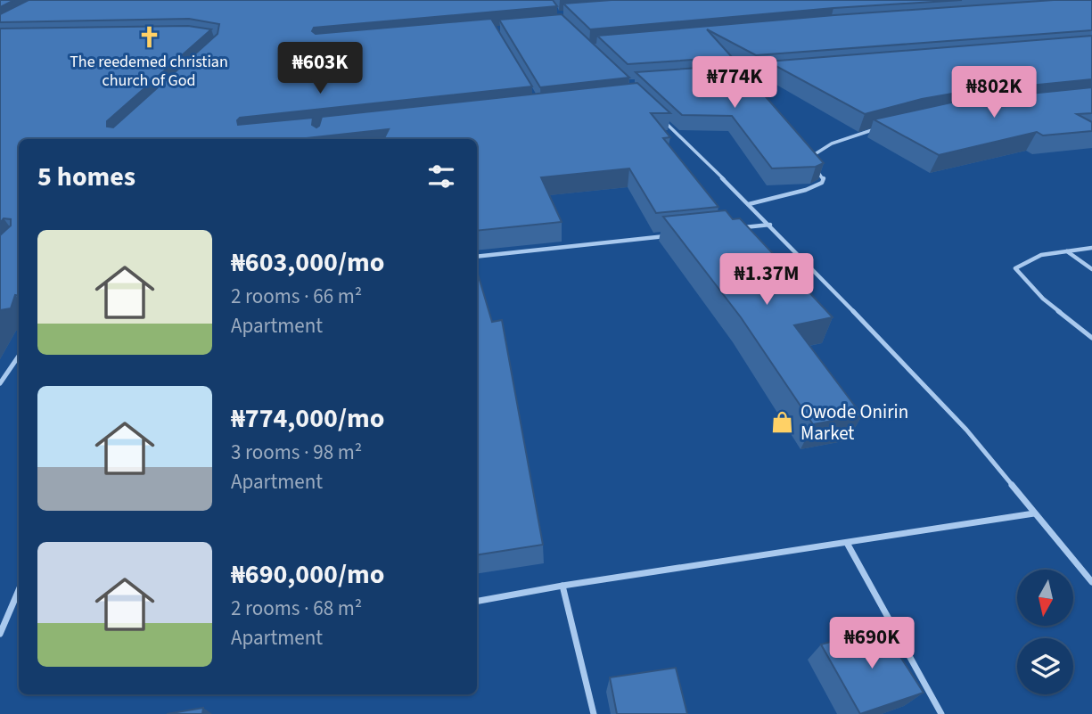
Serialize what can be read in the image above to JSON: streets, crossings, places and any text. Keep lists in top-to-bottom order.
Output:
{
  "places": {
    "church": ["The reedemed christian church of God"],
    "shop": ["Owode Onirin Market"]
  },
  "north": "bottom",
  "page": {
    "price": [
      "₦603K",
      "₦774K",
      "₦802K",
      "₦1.37M",
      "₦690K"
    ],
    "heading": "5 homes",
    "list": [
      {
        "name": "₦603,000/mo",
        "note": "2 rooms · 66 m² · Apartment"
      },
      {
        "name": "₦774,000/mo",
        "note": "3 rooms · 98 m² · Apartment"
      },
      {
        "name": "₦690,000/mo",
        "note": "2 rooms · 68 m² · Apartment"
      }
    ]
  }
}
